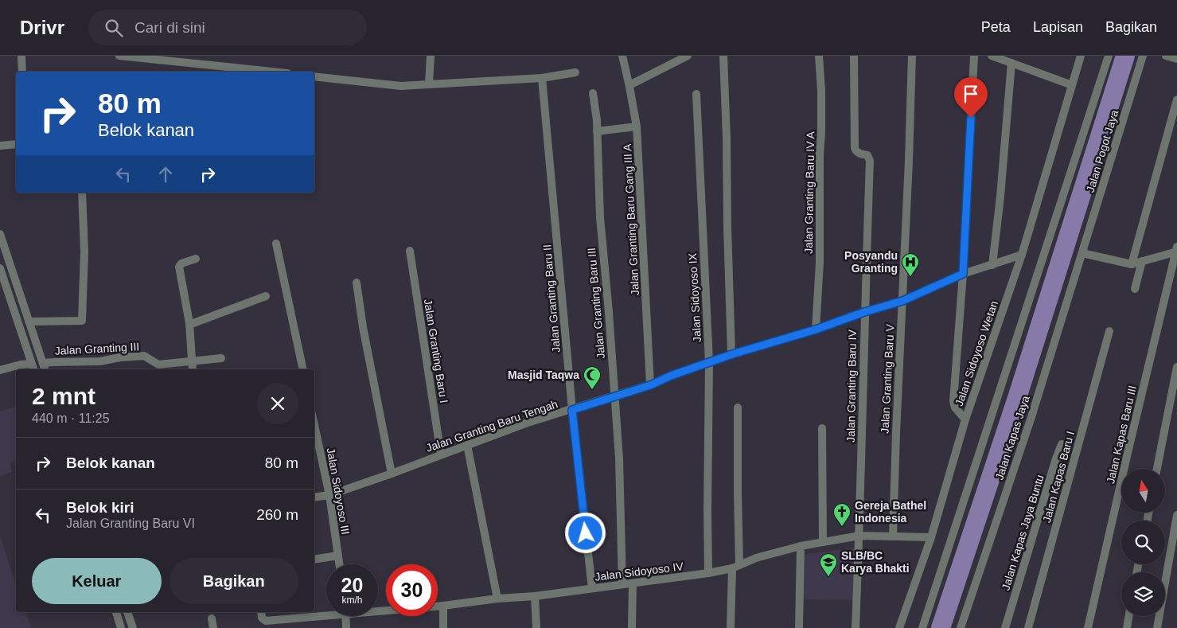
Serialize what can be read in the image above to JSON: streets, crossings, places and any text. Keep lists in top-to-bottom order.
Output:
{
  "streets": {
    "street": [
      "Jalan Pogot Jaya",
      "Jalan Granting Baru IV A",
      "Jalan Granting Baru Gang III A",
      "Jalan Sidoyoso IX",
      "Jalan Granting Baru II",
      "Jalan Granting Baru III",
      "Jalan Granting III",
      "Jalan Granting Baru I",
      "Jalan Sidoyoso Wetan",
      "Jalan Granting Baru V",
      "Jalan Granting Baru IV",
      "Jalan Granting Baru Tengah",
      "Jalan Kapas Baru III",
      "Jalan Kapas Jaya",
      "Jalan Kapas Baru I",
      "Jalan Sidoyoso III",
      "Jalan Kapas Jaya Buntu",
      "Jalan Sidoyoso IV"
    ]
  },
  "crossings": [
    ["Jalan Pogot Jaya", "Jalan Kapas Jaya"],
    ["Jalan Granting Baru IV A", "Jalan Granting Baru Tengah"],
    ["Jalan Granting Baru Gang III A", "Jalan Granting Baru Tengah"],
    ["Jalan Sidoyoso IX", "Jalan Granting Baru Tengah"],
    ["Jalan Sidoyoso IX", "Jalan Sidoyoso IV"],
    ["Jalan Granting Baru II", "Jalan Granting Baru Tengah"],
    ["Jalan Granting Baru II", "Jalan Sidoyoso IV"],
    ["Jalan Granting Baru III", "Jalan Granting Baru Tengah"],
    ["Jalan Granting Baru III", "Jalan Sidoyoso IV"],
    ["Jalan Granting Baru I", "Jalan Granting Baru Tengah"],
    ["Jalan Sidoyoso Wetan", "Jalan Granting Baru Tengah"],
    ["Jalan Sidoyoso Wetan", "Jalan Sidoyoso IV"],
    ["Jalan Granting Baru V", "Jalan Granting Baru Tengah"],
    ["Jalan Granting Baru V", "Jalan Sidoyoso IV"],
    ["Jalan Granting Baru IV", "Jalan Granting Baru Tengah"],
    ["Jalan Granting Baru IV", "Jalan Sidoyoso IV"],
    ["Jalan Granting Baru Tengah", "Jalan Sidoyoso III"]
  ],
  "places": {
    "hospital": ["Posyandu Granting"],
    "mosque": ["Masjid Taqwa"],
    "church": ["Gereja Bathel Indonesia"],
    "school or university": ["SLB/BC Karya Bhakti"]
  },
  "north": "top",
  "page": {
    "header": "Drivr",
    "search": "Cari di sini",
    "nav": ["Peta", "Lapisan", "Bagikan"],
    "turn": ["80 m", "Belok kanan"],
    "heading": ["2 mnt", "440 m · 11:25"],
    "list": [
      {
        "name": "Belok kanan",
        "value": "80 m"
      },
      {
        "name": "Belok kiri",
        "note": "Jalan Granting Baru VI",
        "value": "260 m"
      }
    ],
    "buttons": ["Keluar", "Bagikan"],
    "speed": "20 km/h",
    "limit": "30"
  }
}
